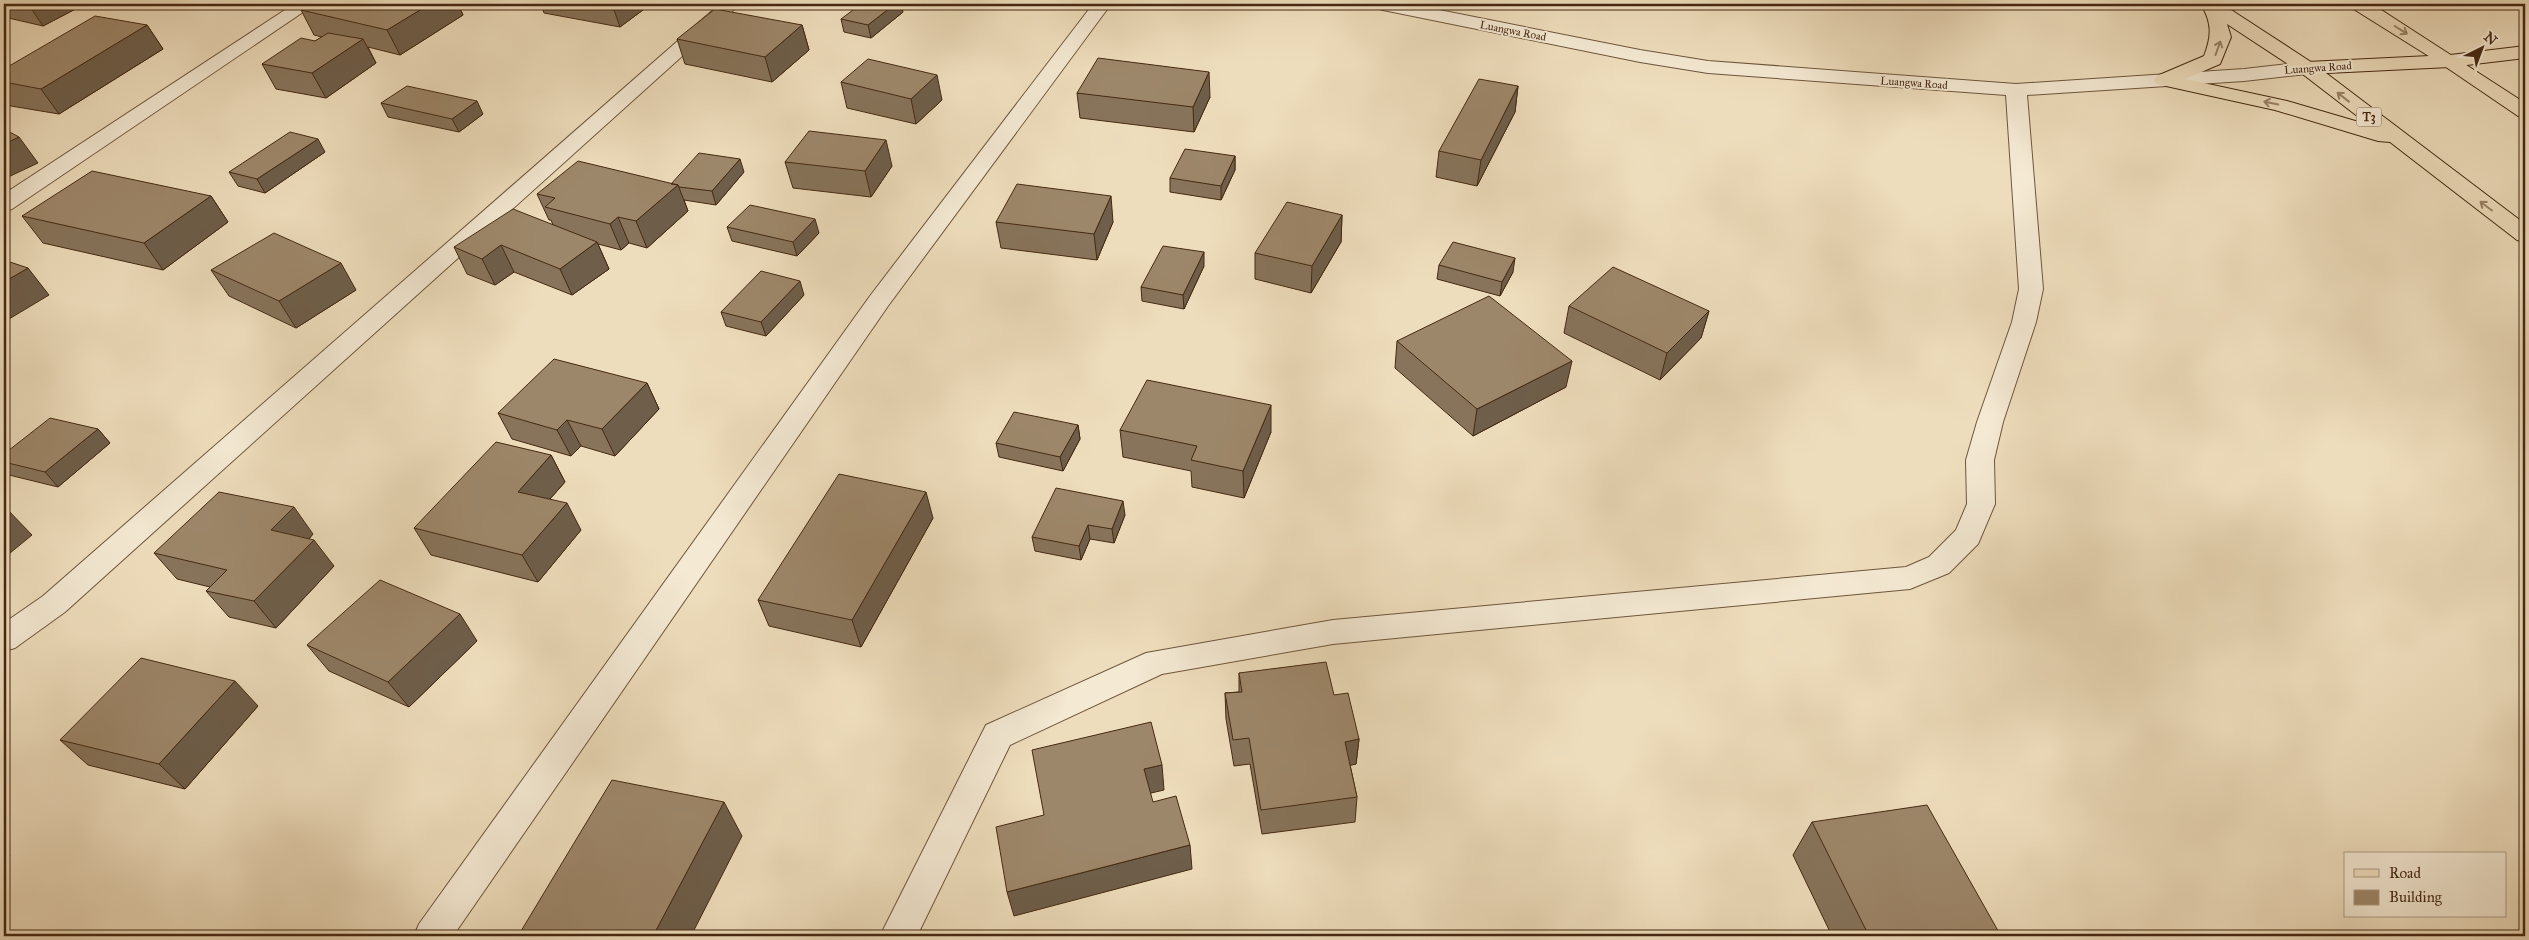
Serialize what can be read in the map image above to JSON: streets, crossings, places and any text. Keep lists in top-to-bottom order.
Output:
{
  "streets": {
    "main road": ["Luangwa Road", "T3"]
  },
  "crossings": [
    ["Luangwa Road", "T3"]
  ],
  "legend": ["Road", "Building"],
  "north": "top right"
}
